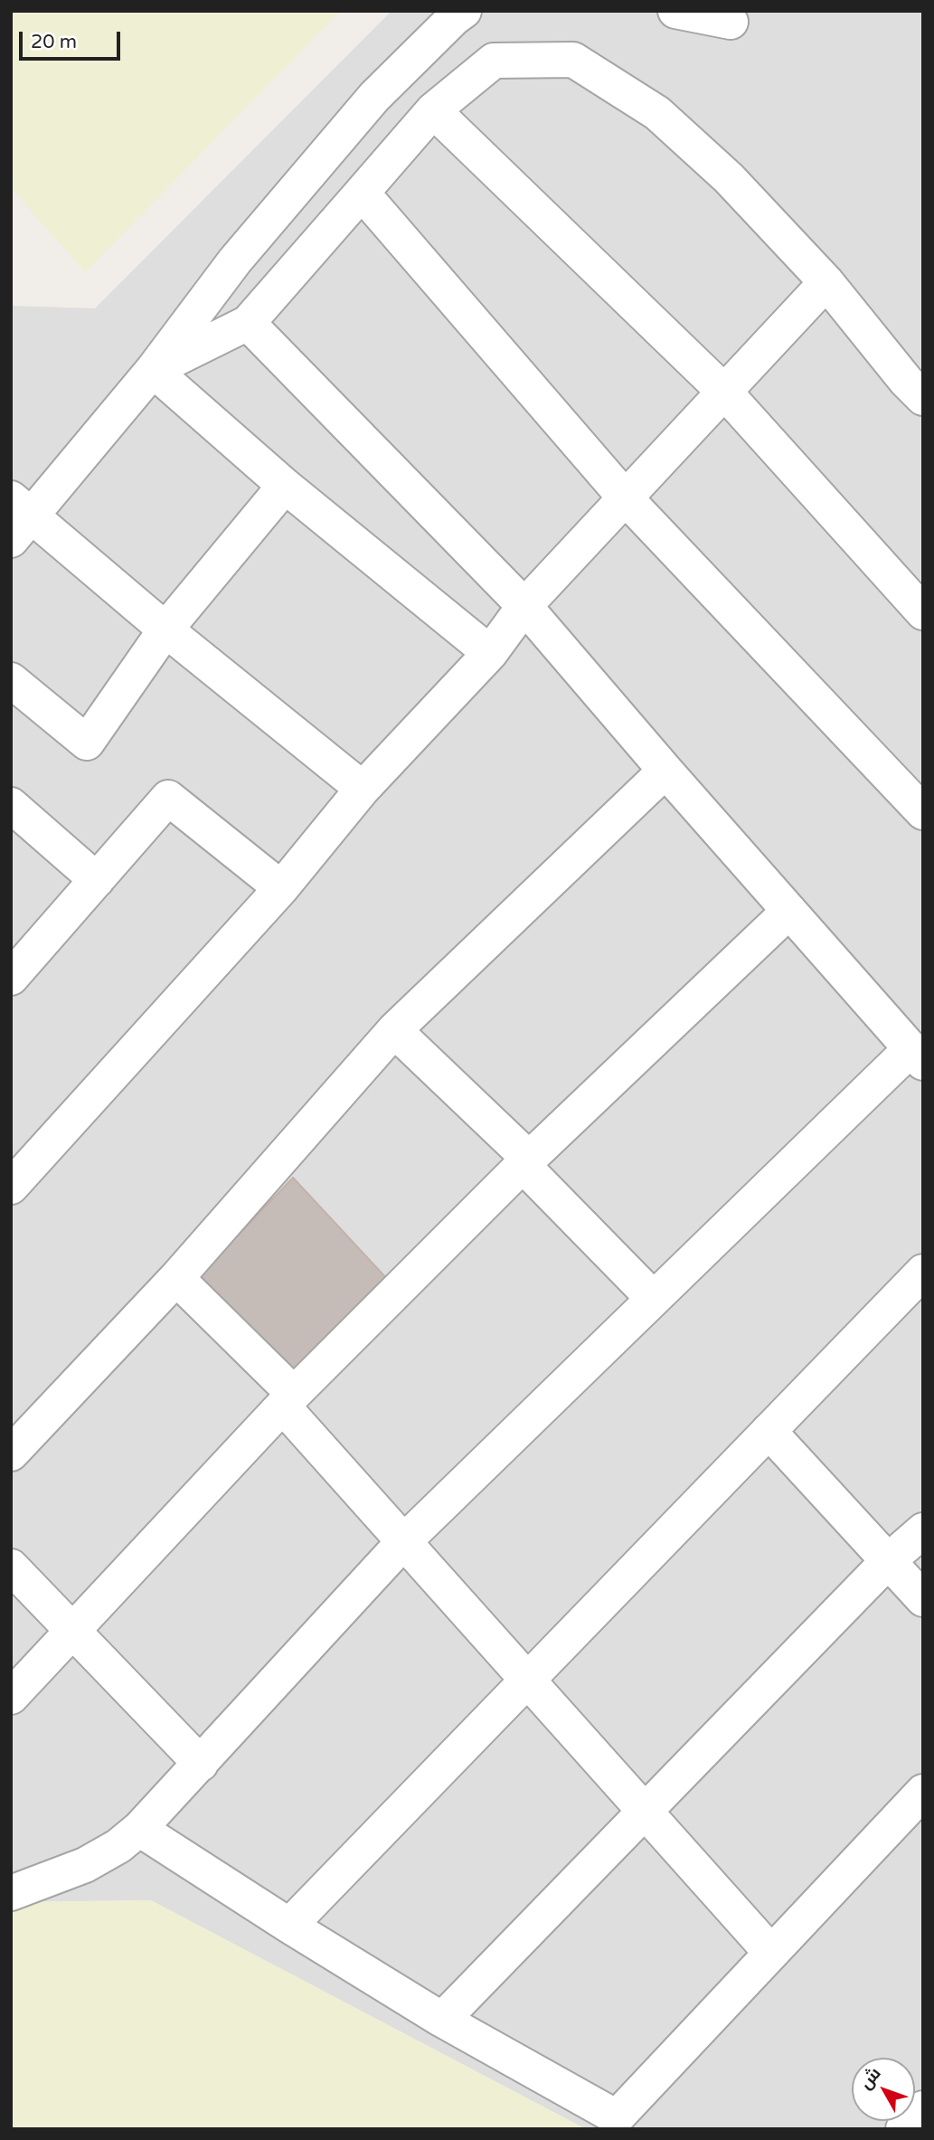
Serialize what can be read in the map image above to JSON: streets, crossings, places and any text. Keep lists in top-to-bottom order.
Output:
{
  "scale_bar": "20 m",
  "north": "top left"
}
